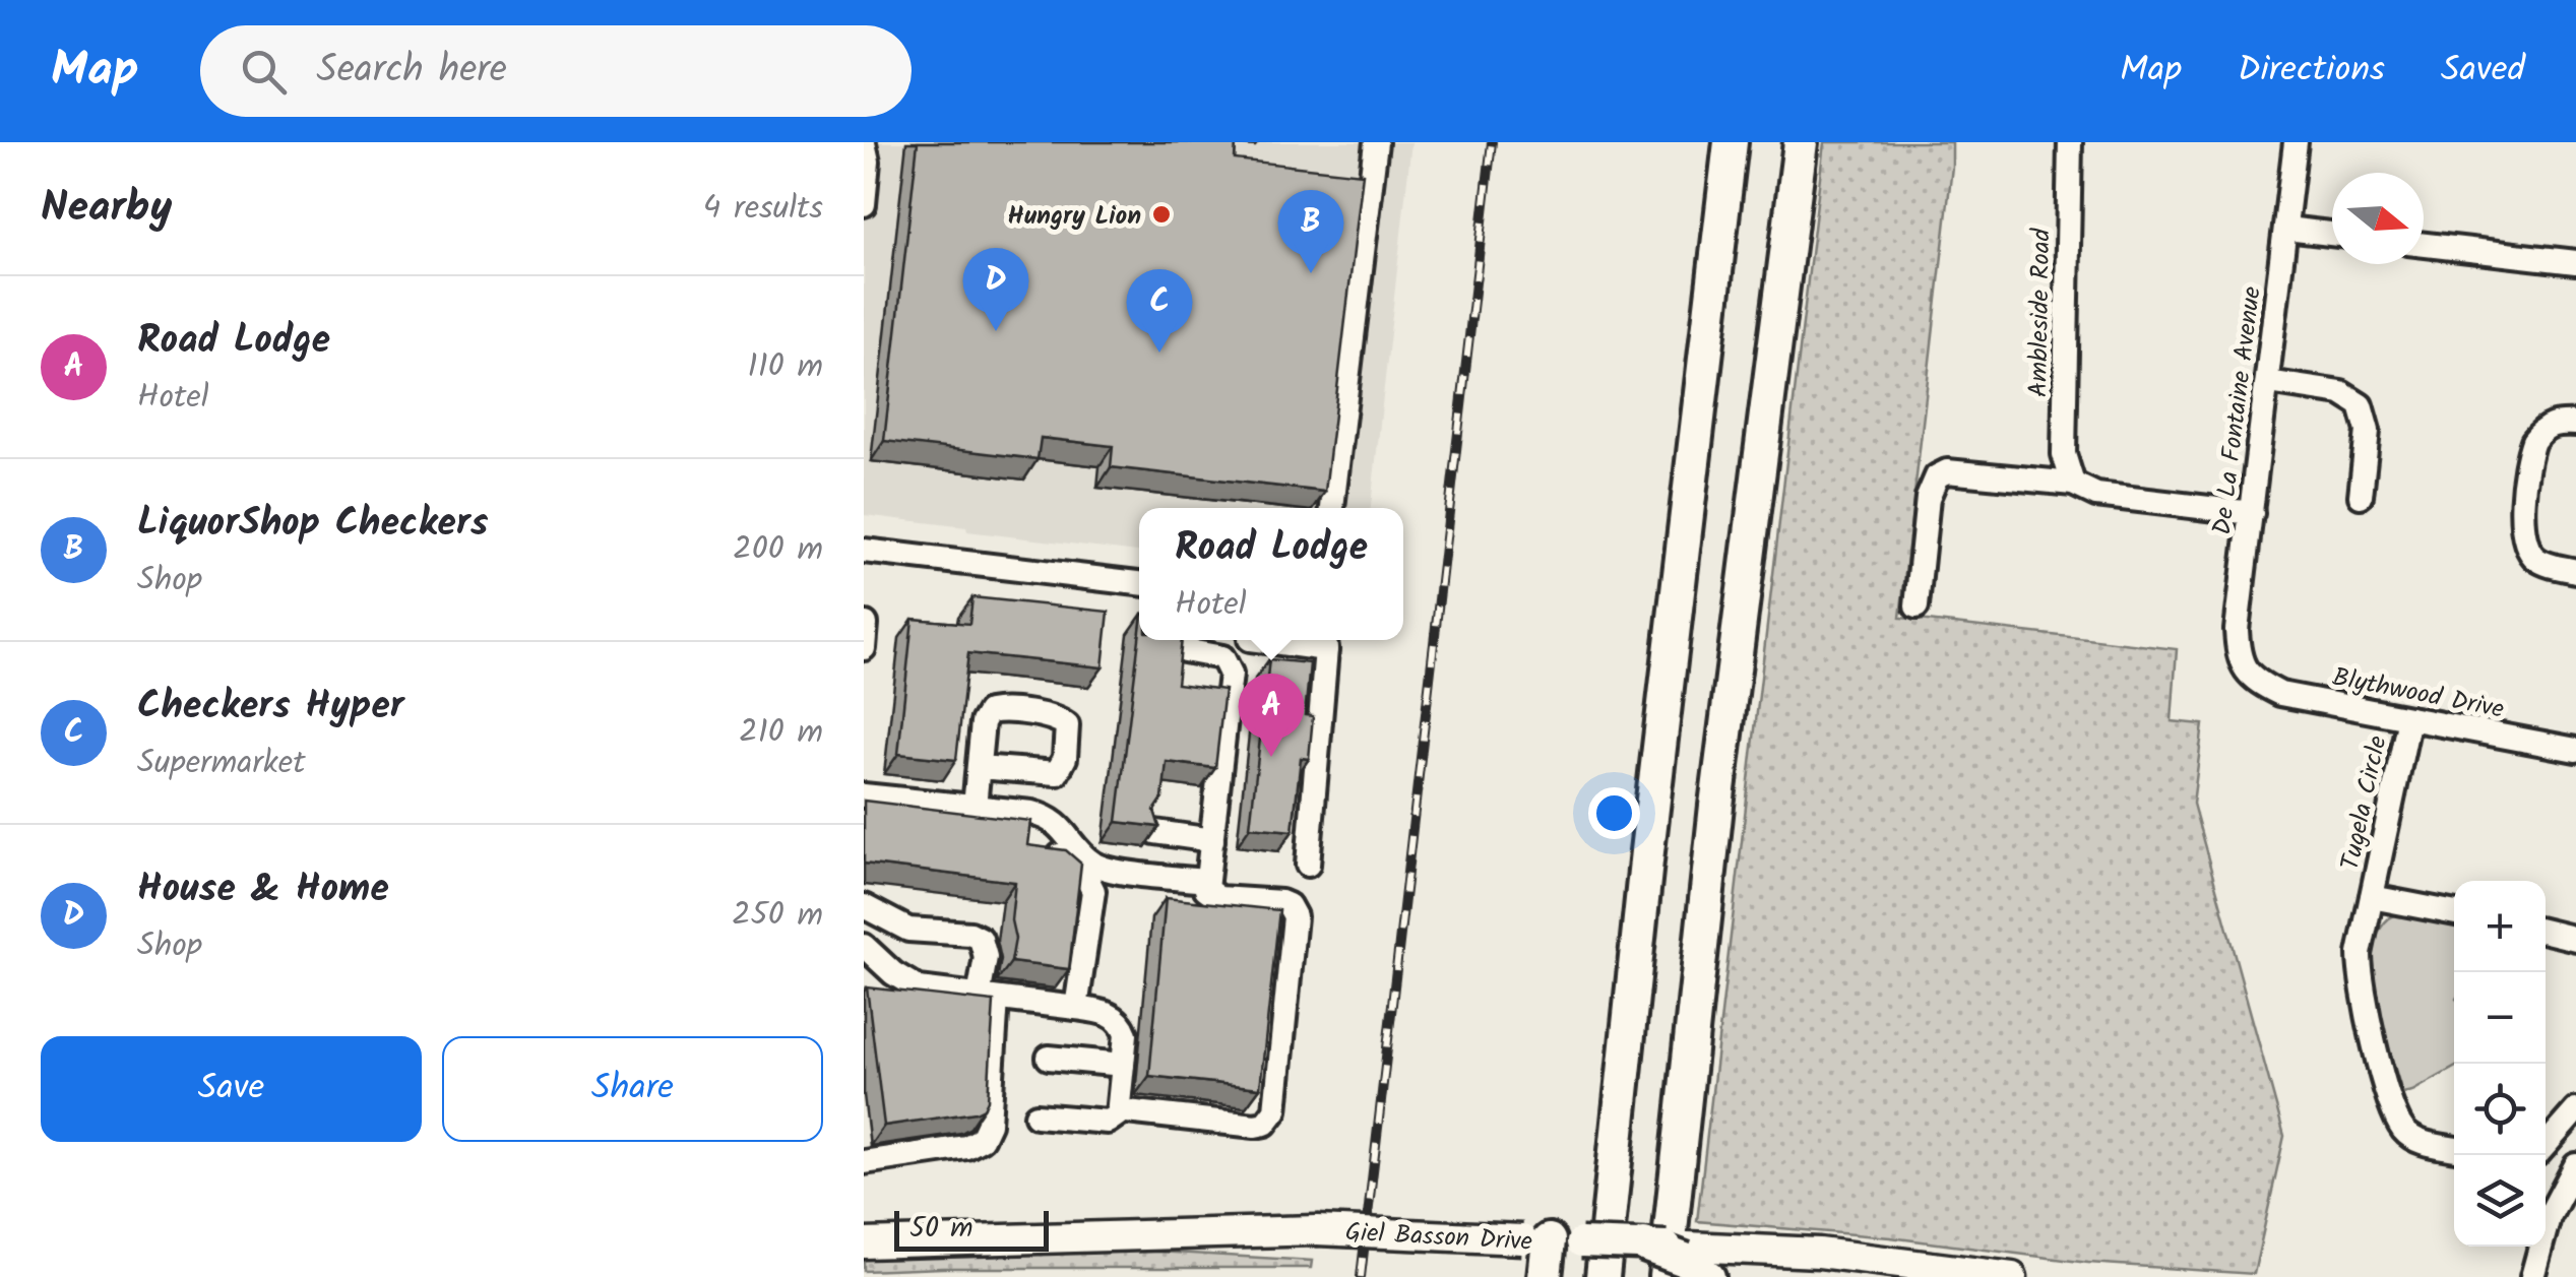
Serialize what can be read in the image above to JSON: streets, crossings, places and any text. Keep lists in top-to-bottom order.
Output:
{
  "streets": {
    "main road": ["Giel Basson Drive"],
    "street": [
      "Ambleside Road",
      "De La Fontaine Avenue",
      "Blythwood Drive",
      "Tugela Circle"
    ]
  },
  "crossings": [
    ["De La Fontaine Avenue", "Blythwood Drive"],
    ["Blythwood Drive", "Tugela Circle"]
  ],
  "places": ["Hungry Lion"],
  "scale_bar": "50 m",
  "north": "right",
  "page": {
    "header": "Map",
    "search": "Search here",
    "nav": ["Map", "Directions", "Saved"],
    "heading": ["Nearby", "4 results"],
    "pins": [
      "B",
      "D",
      "C",
      "A"
    ],
    "list": [
      {
        "mark": "A",
        "name": "Road Lodge",
        "note": "Hotel",
        "value": "110 m"
      },
      {
        "mark": "B",
        "name": "LiquorShop Checkers",
        "note": "Shop",
        "value": "200 m"
      },
      {
        "mark": "C",
        "name": "Checkers Hyper",
        "note": "Supermarket",
        "value": "210 m"
      },
      {
        "mark": "D",
        "name": "House & Home",
        "note": "Shop",
        "value": "250 m"
      }
    ],
    "popup": ["Road Lodge", "Hotel"],
    "map_buttons": ["+", "−"],
    "buttons": ["Save", "Share"],
    "scale": "50 m"
  }
}
